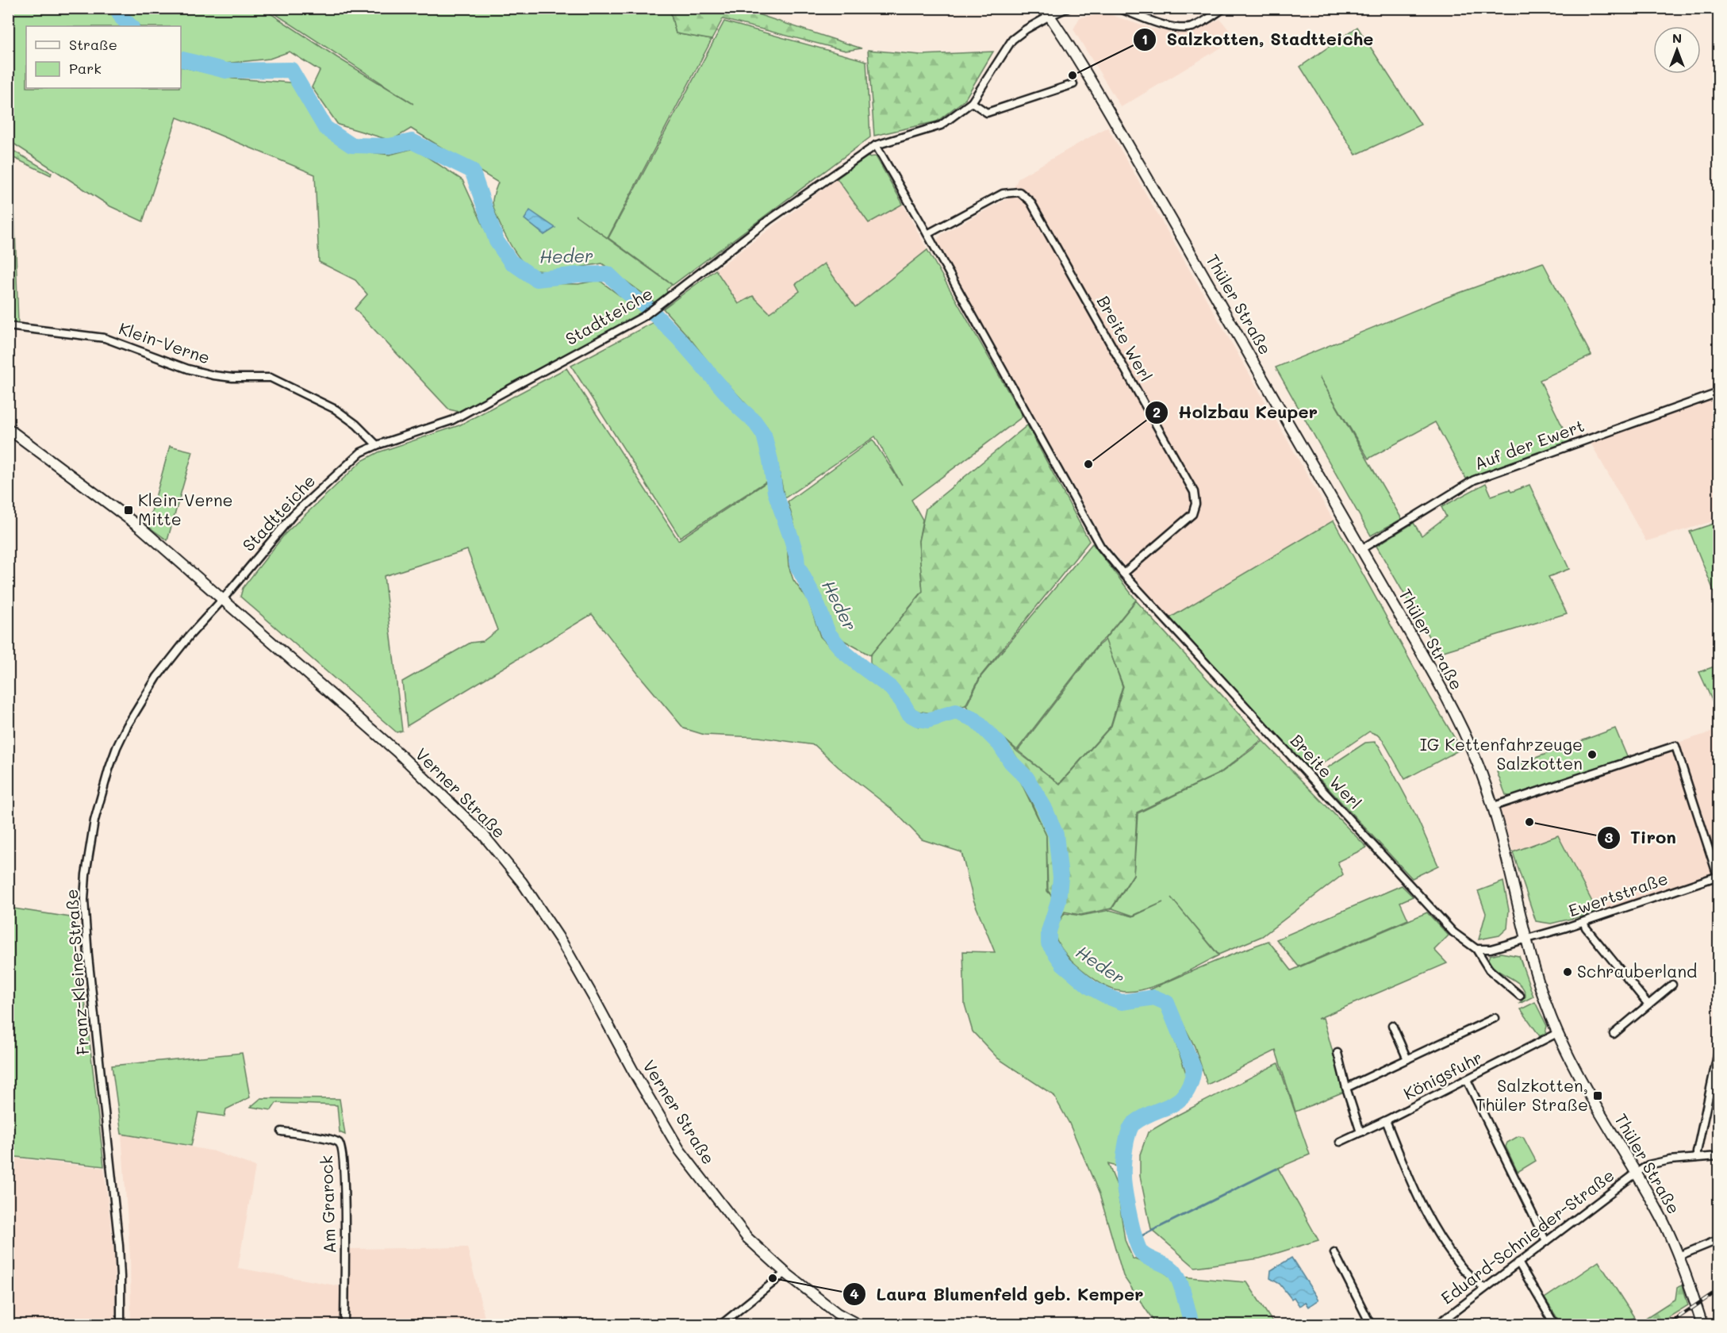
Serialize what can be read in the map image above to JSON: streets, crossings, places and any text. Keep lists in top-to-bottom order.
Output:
{
  "streets": {
    "main road": ["Thüler Straße", "Verner Straße"],
    "street": [
      "Stadtteiche",
      "Breite Werl",
      "Klein-Verne",
      "Auf der Ewert",
      "Ewertstraße",
      "Franz-Kleine-Straße",
      "Königsfuhr",
      "Am Grarock",
      "Eduard-Schnieder-Straße"
    ]
  },
  "crossings": [
    ["Thüler Straße", "Stadtteiche"],
    ["Thüler Straße", "Auf der Ewert"],
    ["Thüler Straße", "Ewertstraße"],
    ["Thüler Straße", "Königsfuhr"],
    ["Thüler Straße", "Eduard-Schnieder-Straße"],
    ["Stadtteiche", "Breite Werl"],
    ["Stadtteiche", "Klein-Verne"],
    ["Stadtteiche", "Verner Straße"],
    ["Stadtteiche", "Franz-Kleine-Straße"],
    ["Verner Straße", "Franz-Kleine-Straße"]
  ],
  "water": ["Heder"],
  "places": {
    "other": [
      "Salzkotten, Stadtteiche",
      "Holzbau Keuper",
      "IG Kettenfahrzeuge Salzkotten",
      "Tiron",
      "Schrauberland",
      "Laura Blumenfeld geb. Kemper"
    ],
    "transit": ["Klein-Verne Mitte", "Salzkotten, Thüler Straße"]
  },
  "legend": ["Straße", "Park"],
  "north": "top"
}
